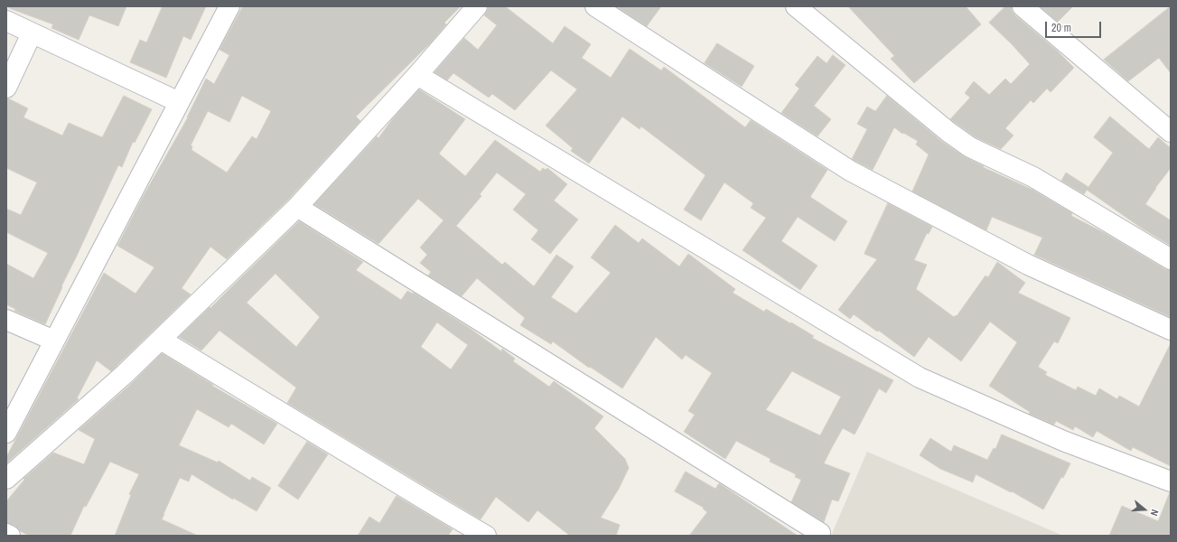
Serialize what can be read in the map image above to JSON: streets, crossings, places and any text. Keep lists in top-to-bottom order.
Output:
{
  "scale_bar": "20 m",
  "north": "right"
}
